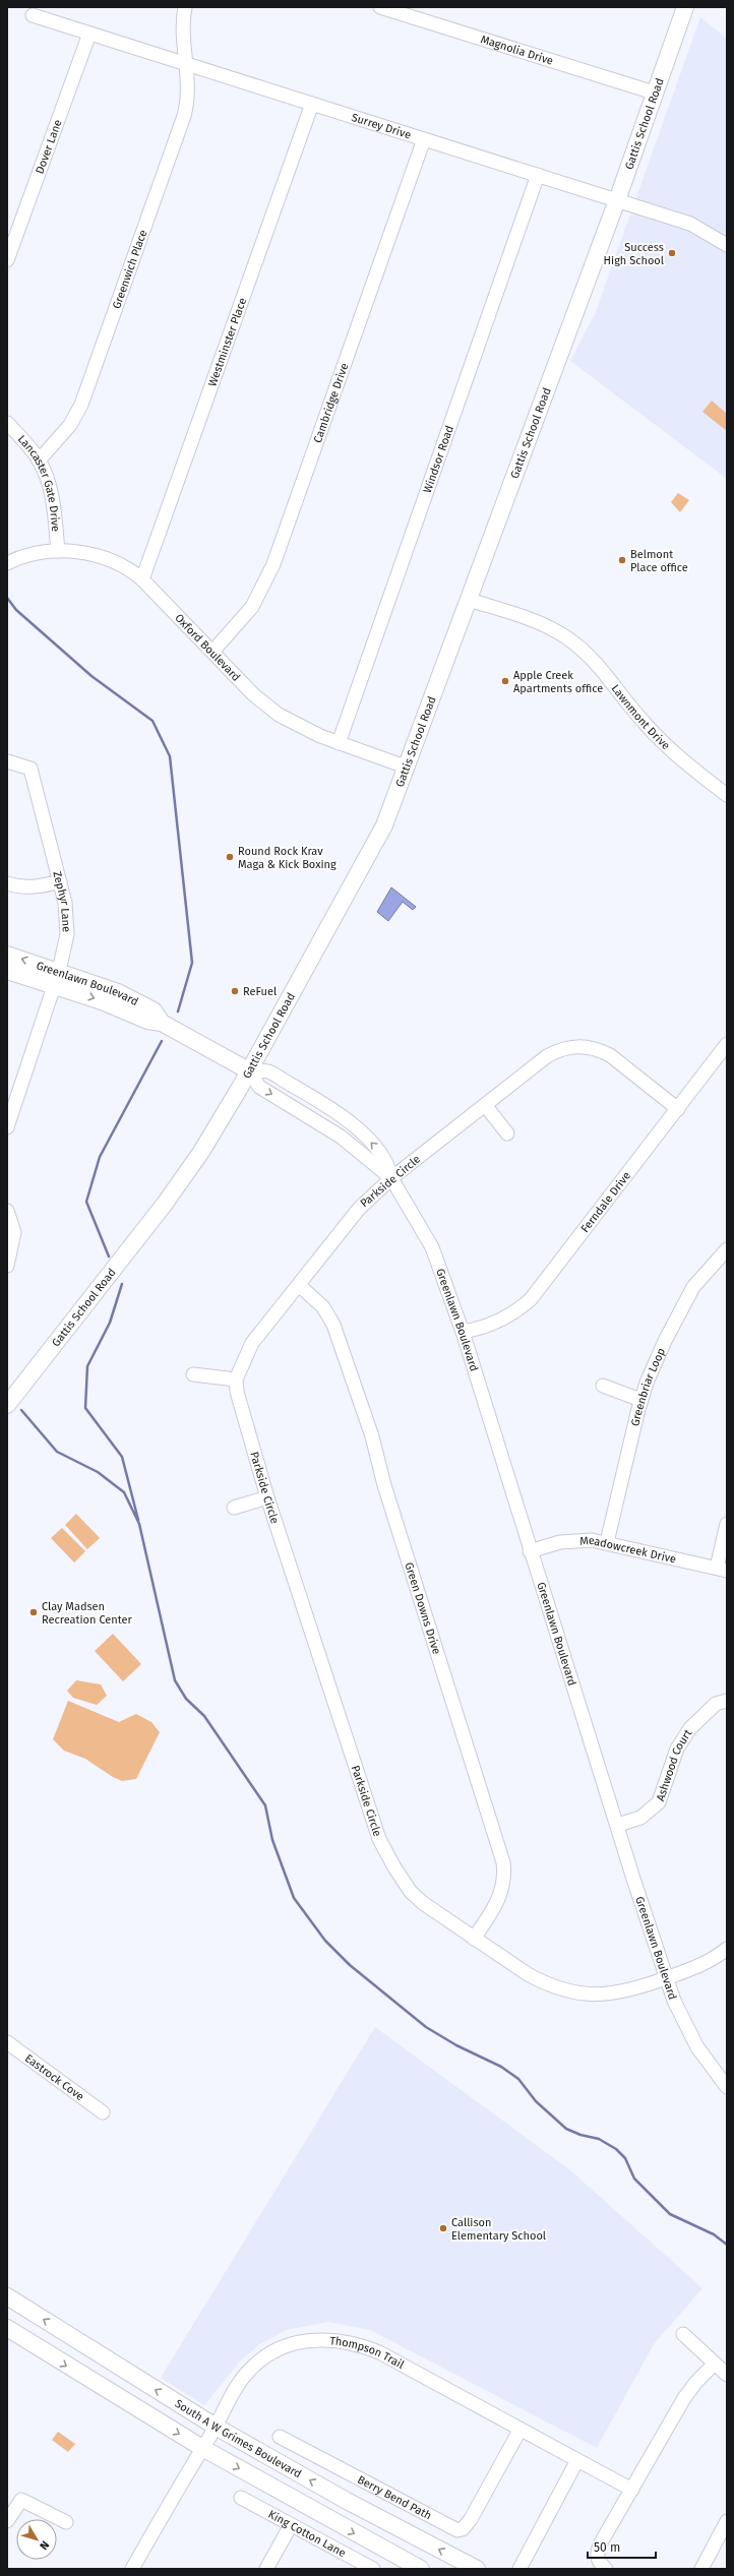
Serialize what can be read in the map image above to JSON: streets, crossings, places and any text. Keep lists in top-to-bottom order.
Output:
{
  "streets": {
    "main road": ["Gattis School Road", "Greenlawn Boulevard", "South A W Grimes Boulevard"],
    "street": [
      "Magnolia Drive",
      "Surrey Drive",
      "Dover Lane",
      "Greenwich Place",
      "Westminster Place",
      "Cambridge Drive",
      "Windsor Road",
      "Lancaster Gate Drive",
      "Oxford Boulevard",
      "Lawnmont Drive",
      "Zephyr Lane",
      "Parkside Circle",
      "Ferndale Drive",
      "Greenbriar Loop",
      "Meadowcreek Drive",
      "Green Downs Drive",
      "Ashwood Court",
      "Eastrock Cove",
      "Thompson Trail",
      "Berry Bend Path",
      "King Cotton Lane"
    ]
  },
  "crossings": [
    ["Magnolia Drive", "Gattis School Road"],
    ["Gattis School Road", "Surrey Drive"],
    ["Gattis School Road", "Oxford Boulevard"],
    ["Gattis School Road", "Lawnmont Drive"],
    ["Gattis School Road", "Greenlawn Boulevard"],
    ["Surrey Drive", "Dover Lane"],
    ["Surrey Drive", "Greenwich Place"],
    ["Surrey Drive", "Westminster Place"],
    ["Surrey Drive", "Cambridge Drive"],
    ["Surrey Drive", "Windsor Road"],
    ["Greenwich Place", "Lancaster Gate Drive"],
    ["Westminster Place", "Oxford Boulevard"],
    ["Cambridge Drive", "Oxford Boulevard"],
    ["Windsor Road", "Oxford Boulevard"],
    ["Lancaster Gate Drive", "Oxford Boulevard"],
    ["Zephyr Lane", "Greenlawn Boulevard"],
    ["Greenlawn Boulevard", "Parkside Circle"],
    ["Greenlawn Boulevard", "Ferndale Drive"],
    ["Greenlawn Boulevard", "Meadowcreek Drive"],
    ["Greenlawn Boulevard", "Ashwood Court"],
    ["Parkside Circle", "Ferndale Drive"],
    ["Parkside Circle", "Green Downs Drive"],
    ["Greenbriar Loop", "Meadowcreek Drive"],
    ["Thompson Trail", "South A W Grimes Boulevard"],
    ["Thompson Trail", "Berry Bend Path"]
  ],
  "places": [
    "Success High School",
    "Belmont Place office",
    "Apple Creek Apartments office",
    "Round Rock Krav Maga & Kick Boxing",
    "ReFuel",
    "Clay Madsen Recreation Center",
    "Callison Elementary School"
  ],
  "scale_bar": "50 m",
  "north": "bottom right"
}
